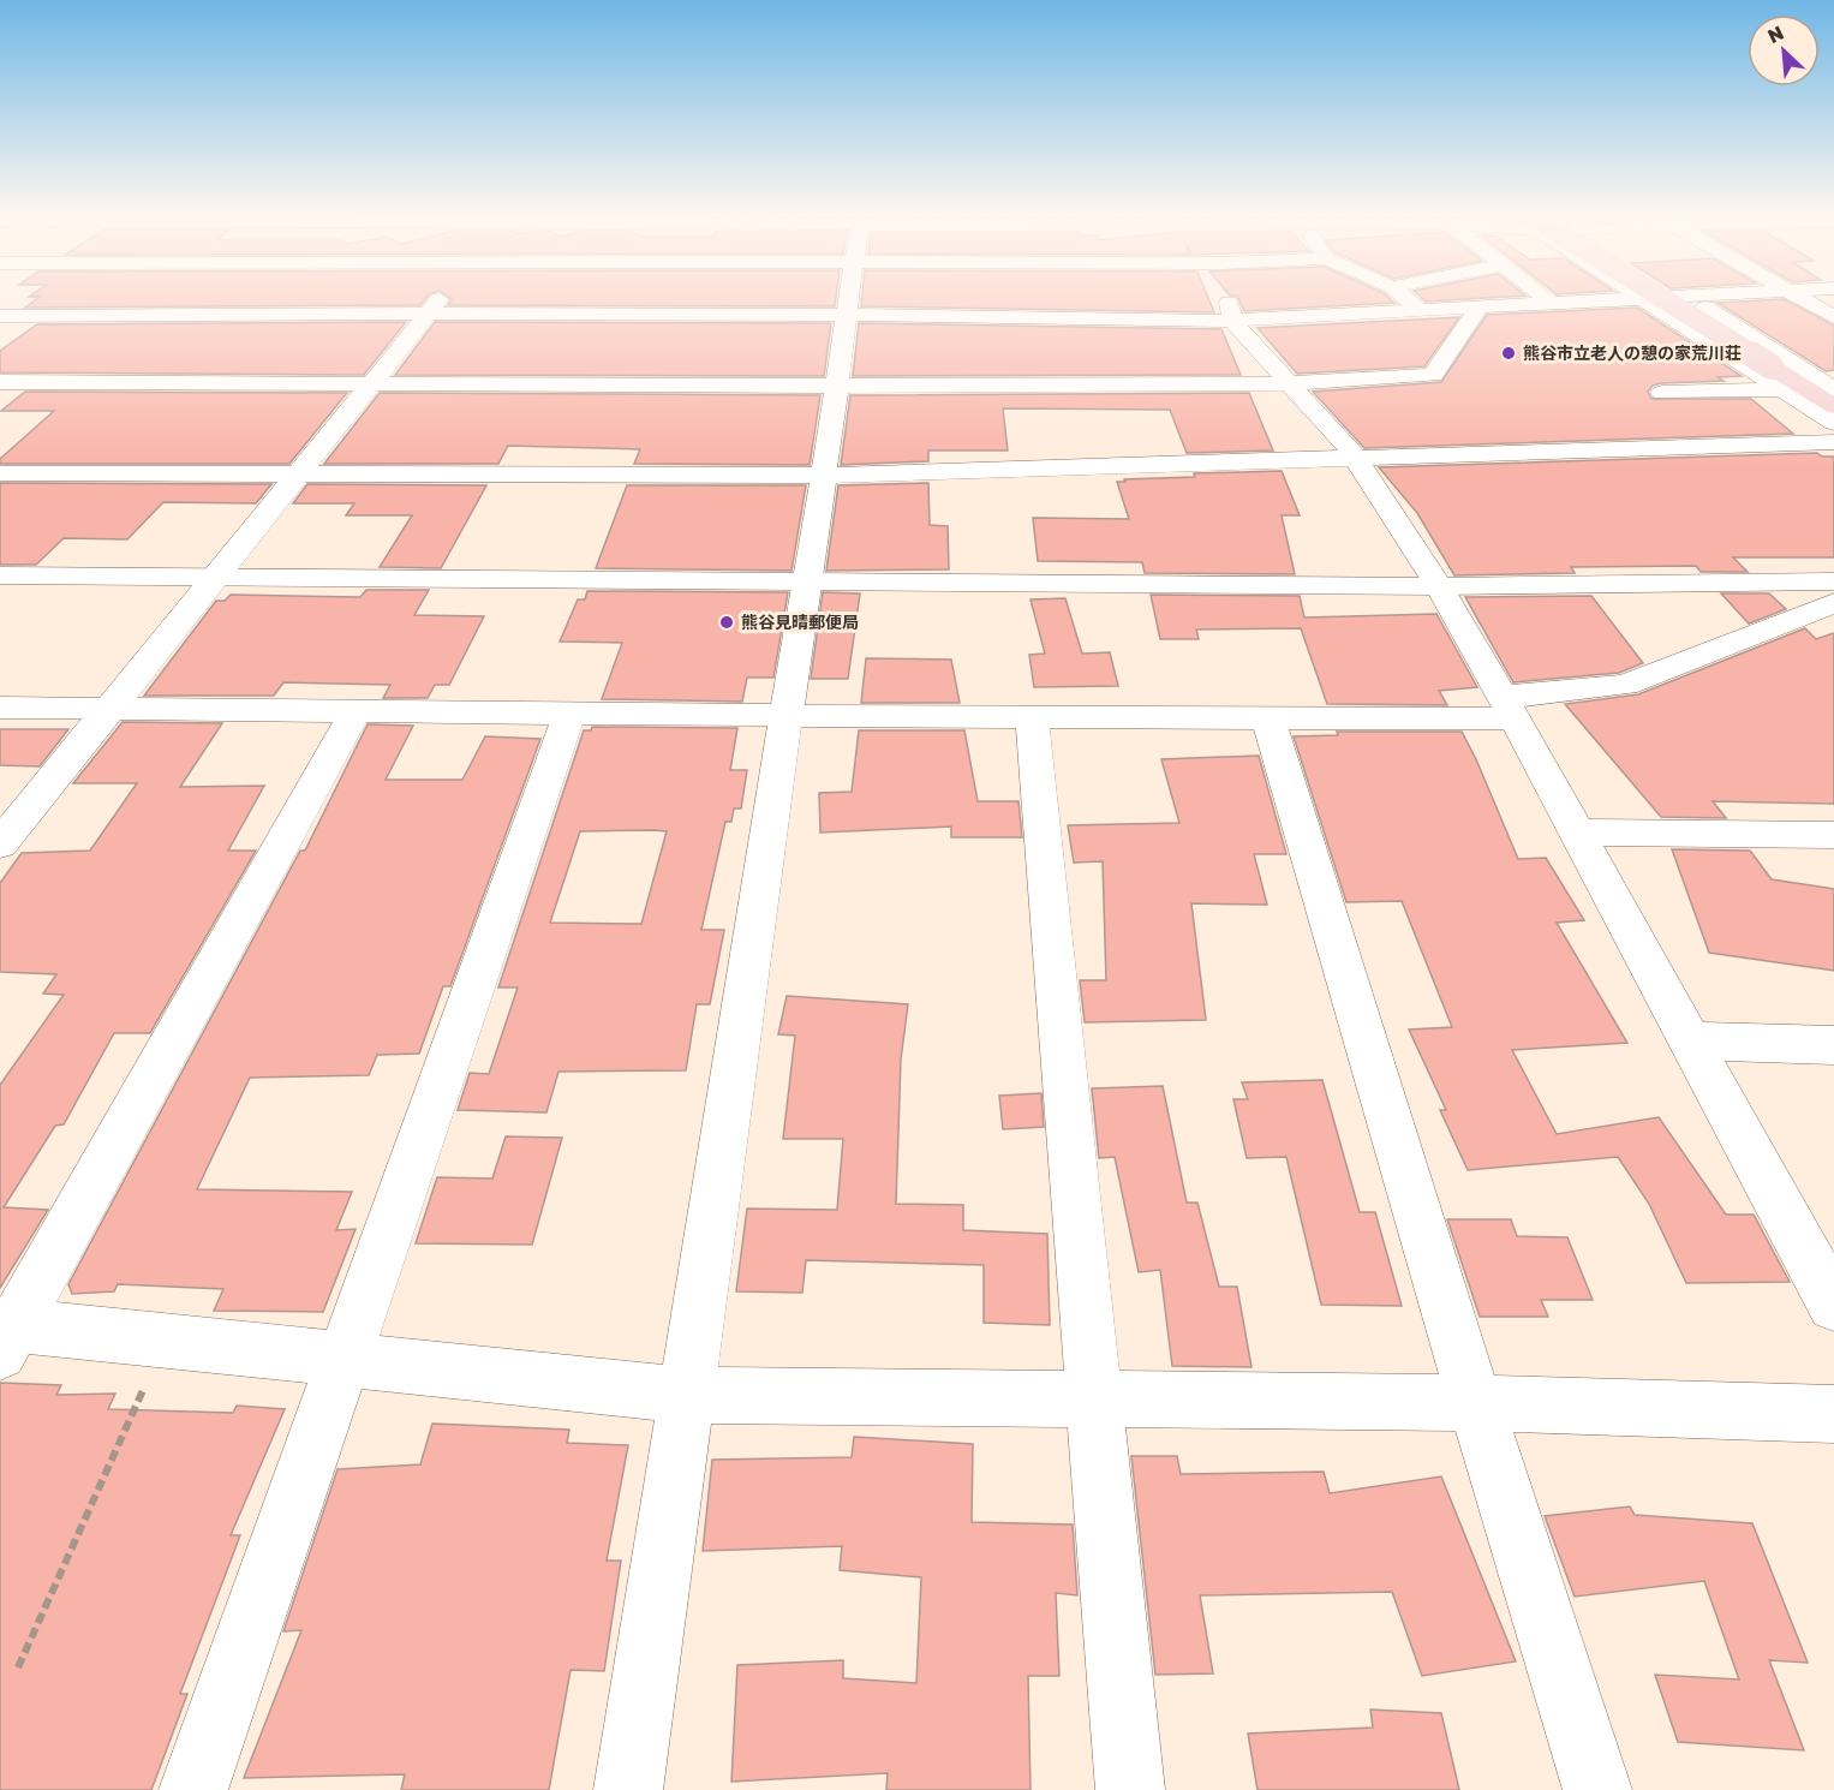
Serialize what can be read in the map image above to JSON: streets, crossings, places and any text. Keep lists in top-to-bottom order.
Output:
{
  "places": ["熊谷市立老人の憩の家荒川荘", "熊谷見晴郵便局"],
  "north": "top left"
}
